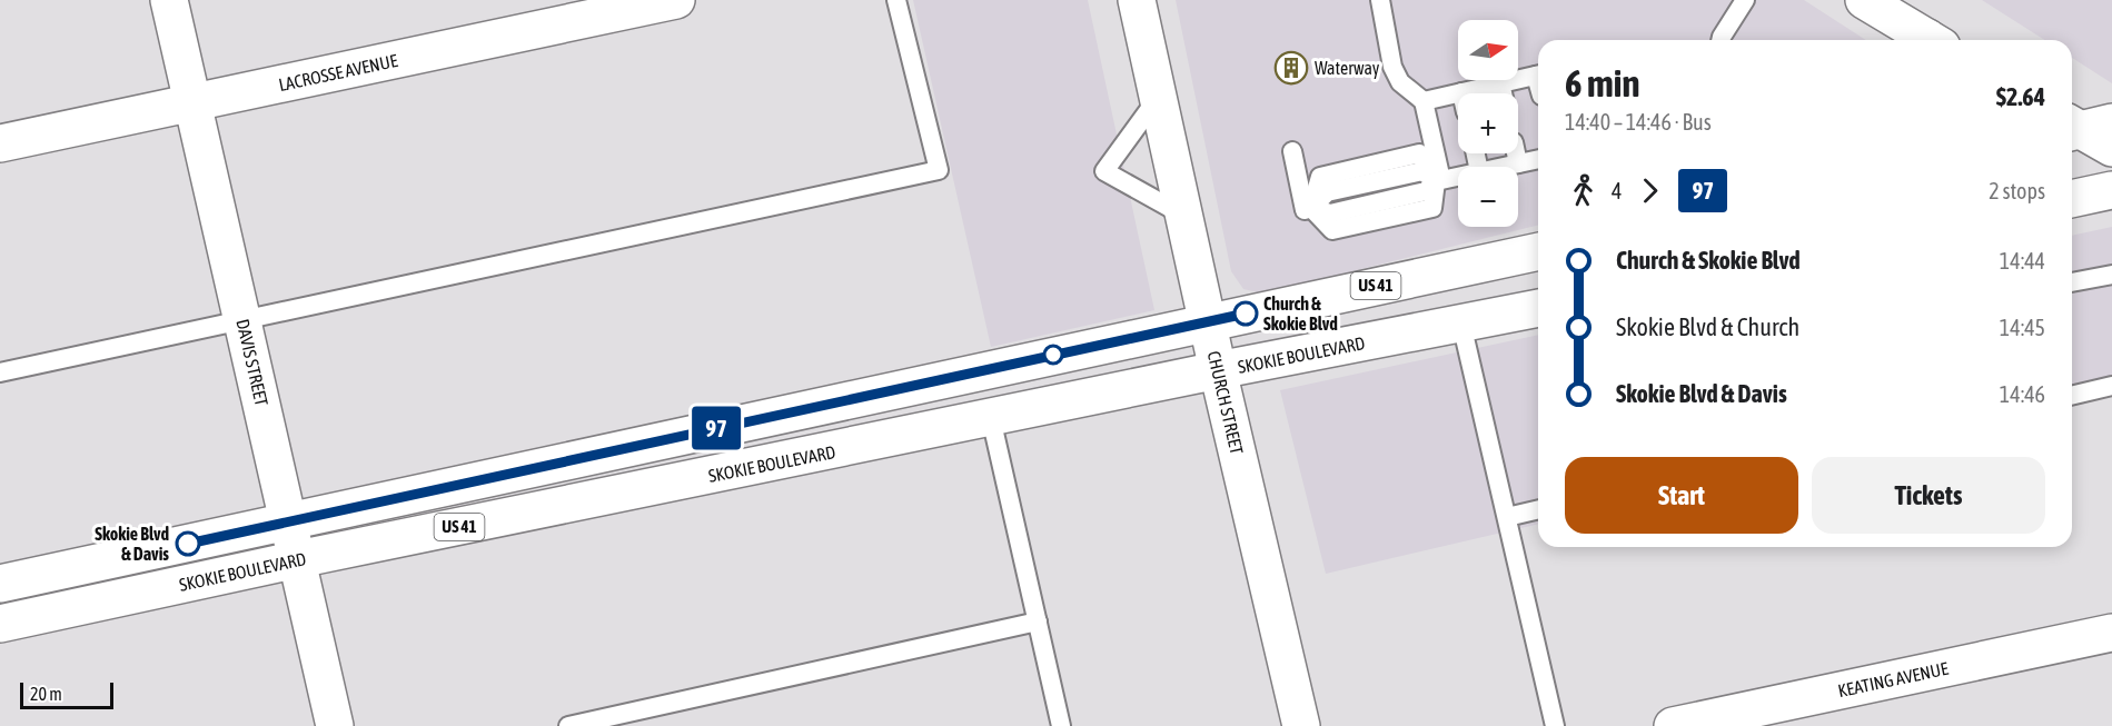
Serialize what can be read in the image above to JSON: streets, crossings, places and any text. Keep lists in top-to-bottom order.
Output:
{
  "streets": {
    "main road": [
      "LACROSSE AVENUE",
      "US 41",
      "SKOKIE BOULEVARD",
      "DAVIS STREET",
      "CHURCH STREET",
      "KEATING AVENUE"
    ]
  },
  "crossings": [
    ["LACROSSE AVENUE", "DAVIS STREET"],
    ["US 41", "DAVIS STREET"],
    ["US 41", "CHURCH STREET"],
    ["SKOKIE BOULEVARD", "DAVIS STREET"],
    ["SKOKIE BOULEVARD", "CHURCH STREET"]
  ],
  "places": {
    "building": ["Waterway"],
    "other": ["Church & Skokie Blvd", "Skokie Blvd & Davis"]
  },
  "lines": ["bus line 97"],
  "scale_bar": "20 m",
  "north": "right",
  "page": {
    "on_map": "97",
    "map_buttons": ["+", "−"],
    "heading": ["6 min", "14:40 – 14:46 · Bus", "$2.64"],
    "legs": ["4", "97", "2 stops"],
    "list": [
      {
        "name": "Church & Skokie Blvd",
        "value": "14:44"
      },
      {
        "name": "Skokie Blvd & Church",
        "value": "14:45"
      },
      {
        "name": "Skokie Blvd & Davis",
        "value": "14:46"
      }
    ],
    "buttons": ["Start", "Tickets"],
    "scale": "20 m"
  }
}
